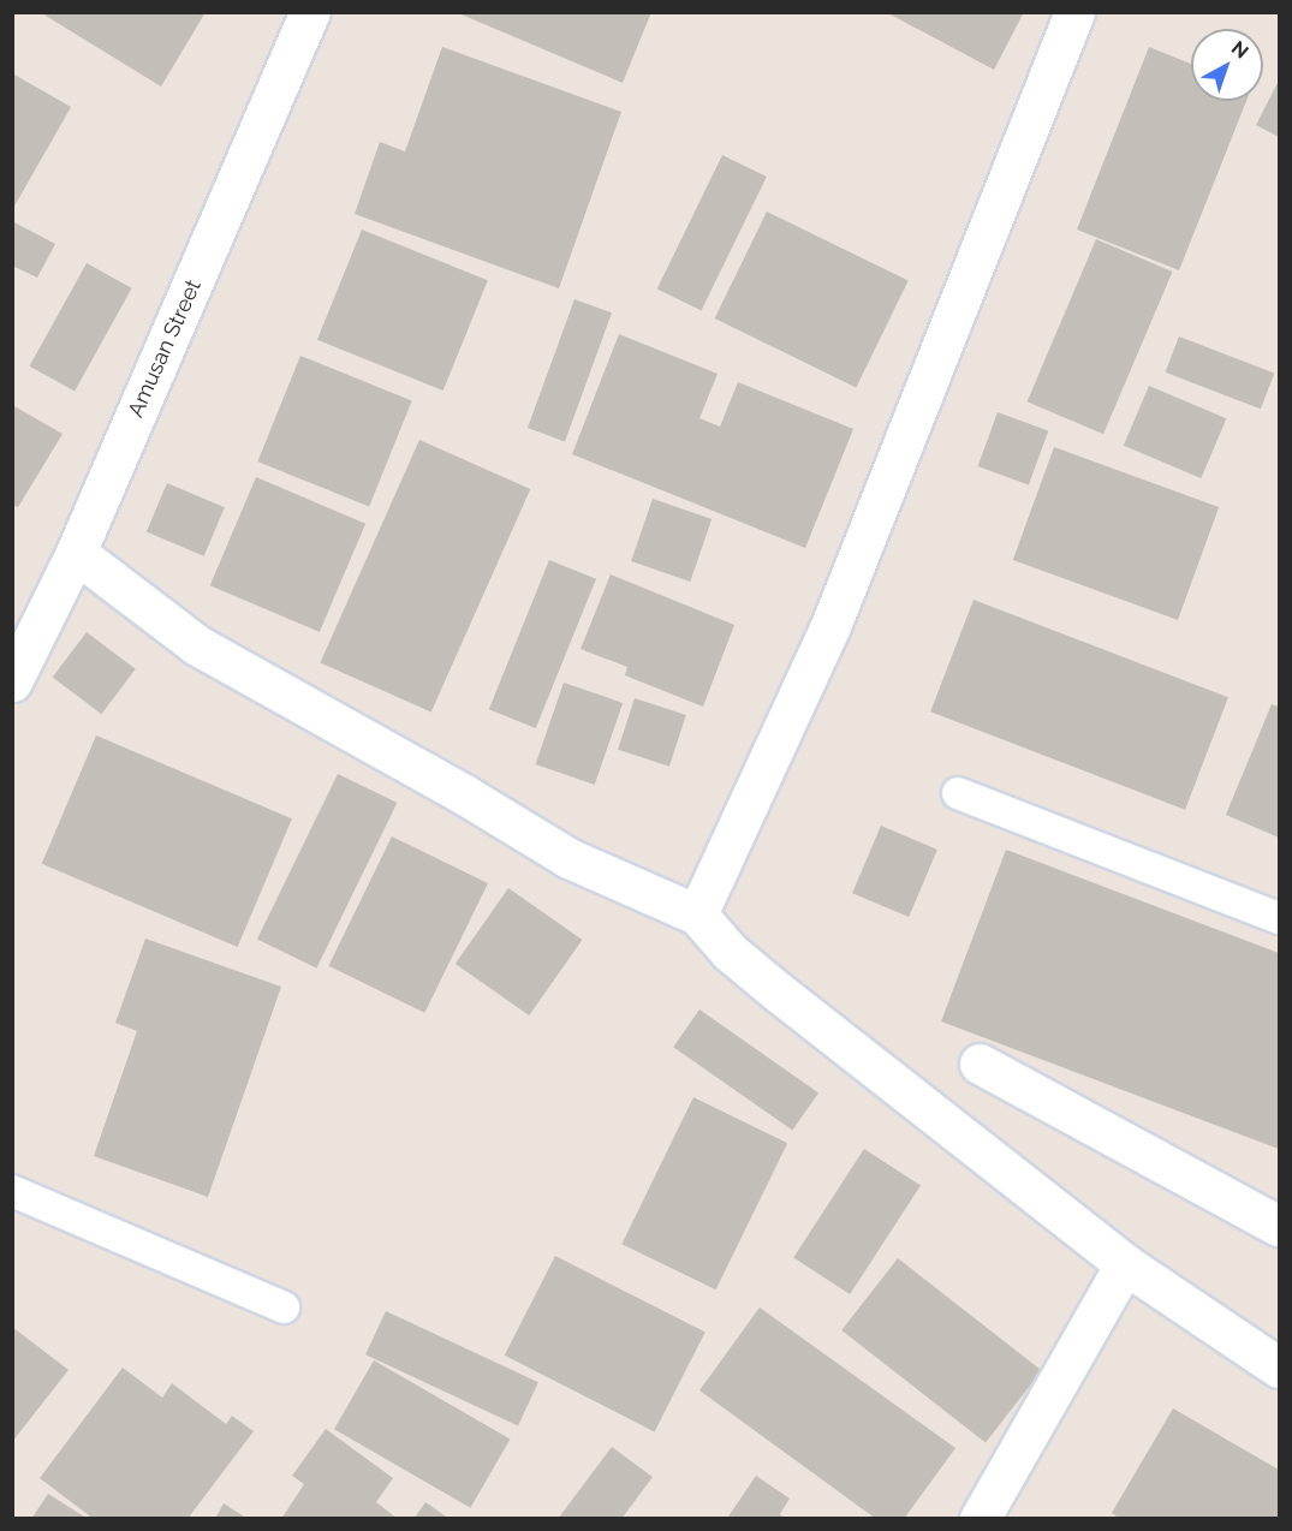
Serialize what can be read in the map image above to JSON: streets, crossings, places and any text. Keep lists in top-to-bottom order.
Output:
{
  "streets": {
    "street": ["Amusan Street"]
  },
  "north": "top right"
}
